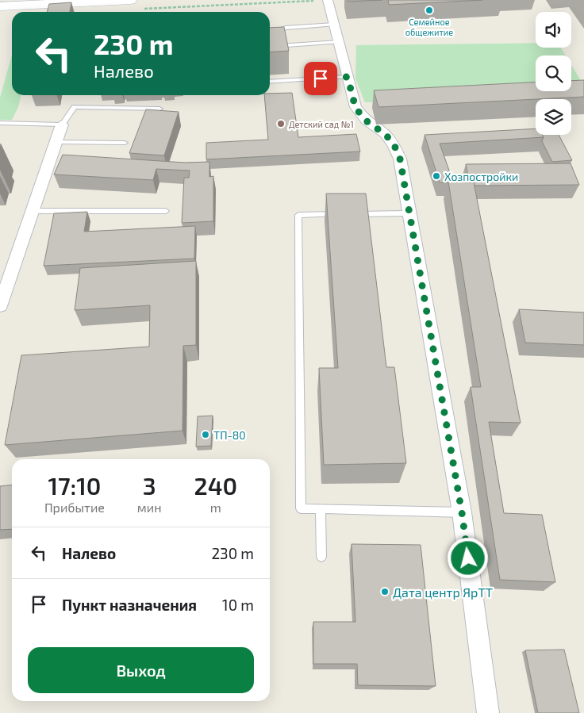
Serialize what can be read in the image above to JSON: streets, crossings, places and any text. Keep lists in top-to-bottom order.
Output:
{
  "places": [
    "Семейное общежитие",
    "Детский сад №1",
    "Хозпостройки",
    "ТП-80",
    "Дата центр ЯрТТ"
  ],
  "page": {
    "turn": ["230 m", "Налево"],
    "eta": [
      "17:10",
      "Прибытие",
      "3",
      "мин",
      "240",
      "m"
    ],
    "list": [
      {
        "name": "Налево",
        "value": "230 m"
      },
      {
        "name": "Пункт назначения",
        "value": "10 m"
      }
    ],
    "buttons": "Выход"
  }
}
